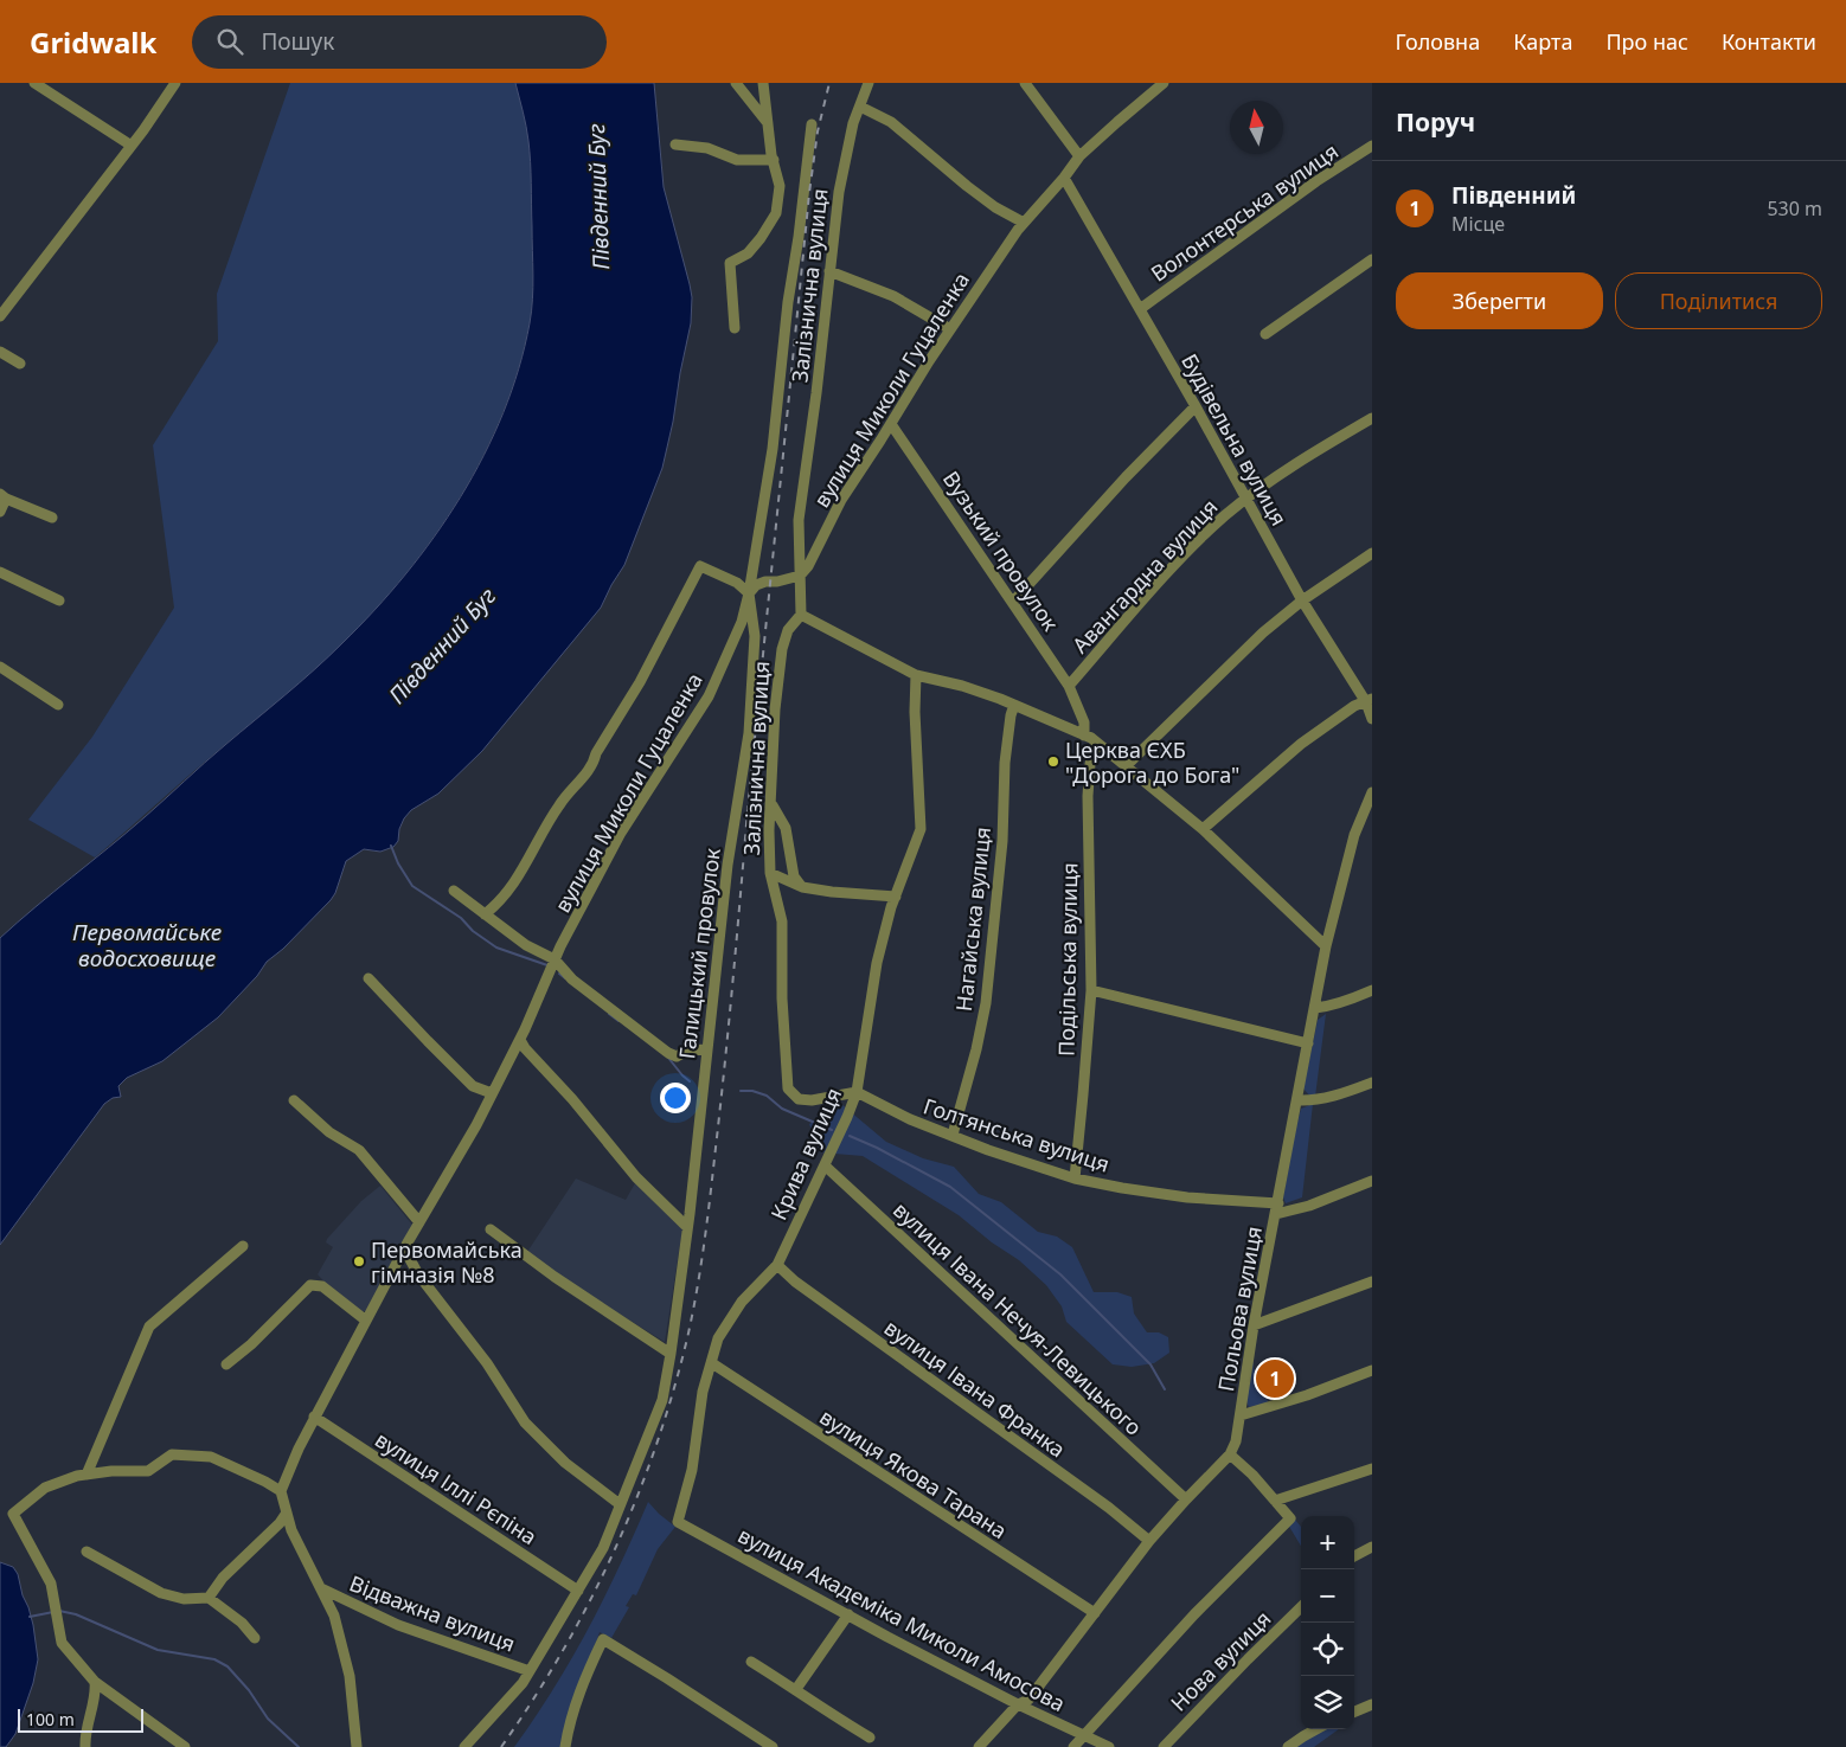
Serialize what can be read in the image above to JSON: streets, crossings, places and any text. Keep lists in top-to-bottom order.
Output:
{
  "streets": {
    "street": [
      "Волонтерська вулиця",
      "Залізнична вулиця",
      "вулиця Миколи Гуцаленка",
      "Будівельна вулиця",
      "Вузький провулок",
      "Авангардна вулиця",
      "Нагайська вулиця",
      "Галицький провулок",
      "Подільська вулиця",
      "Голтянська вулиця",
      "Крива вулиця",
      "Польова вулиця",
      "вулиця Івана Нечуя-Левицького",
      "вулиця Івана Франка",
      "вулиця Якова Тарана",
      "вулиця Іллі Рєпіна",
      "Відважна вулиця",
      "вулиця Академіка Миколи Амосова",
      "Нова вулиця"
    ]
  },
  "crossings": [
    ["Волонтерська вулиця", "Будівельна вулиця"],
    ["Залізнична вулиця", "вулиця Миколи Гуцаленка"],
    ["Залізнична вулиця", "Голтянська вулиця"],
    ["Залізнична вулиця", "Крива вулиця"],
    ["вулиця Миколи Гуцаленка", "Будівельна вулиця"],
    ["вулиця Миколи Гуцаленка", "Вузький провулок"],
    ["вулиця Миколи Гуцаленка", "Галицький провулок"],
    ["вулиця Миколи Гуцаленка", "вулиця Іллі Рєпіна"],
    ["Будівельна вулиця", "Авангардна вулиця"],
    ["Вузький провулок", "Авангардна вулиця"],
    ["Нагайська вулиця", "Голтянська вулиця"],
    ["Галицький провулок", "вулиця Іллі Рєпіна"],
    ["Галицький провулок", "Відважна вулиця"],
    ["Подільська вулиця", "Голтянська вулиця"],
    ["Голтянська вулиця", "Крива вулиця"],
    ["Голтянська вулиця", "Польова вулиця"],
    ["Крива вулиця", "вулиця Івана Нечуя-Левицького"],
    ["Крива вулиця", "вулиця Івана Франка"],
    ["Крива вулиця", "вулиця Якова Тарана"],
    ["Крива вулиця", "вулиця Академіка Миколи Амосова"],
    ["Польова вулиця", "вулиця Івана Нечуя-Левицького"],
    ["Польова вулиця", "вулиця Івана Франка"],
    ["Польова вулиця", "вулиця Якова Тарана"],
    ["Польова вулиця", "вулиця Академіка Миколи Амосова"]
  ],
  "water": ["Південний Буг", "Первомайське водосховище"],
  "places": ["Церква ЄХБ \"Дорога до Бога\"", "Первомайська гімназія №8"],
  "scale_bar": "100 m",
  "north": "top",
  "page": {
    "header": "Gridwalk",
    "search": "Пошук",
    "nav": [
      "Головна",
      "Карта",
      "Про нас",
      "Контакти"
    ],
    "heading": "Поруч",
    "list": [
      {
        "mark": "1",
        "name": "Південний",
        "note": "Місце",
        "value": "530 m"
      }
    ],
    "buttons": ["Зберегти", "Поділитися"],
    "pins": "1",
    "map_buttons": ["+", "−"],
    "scale": "100 m"
  }
}
